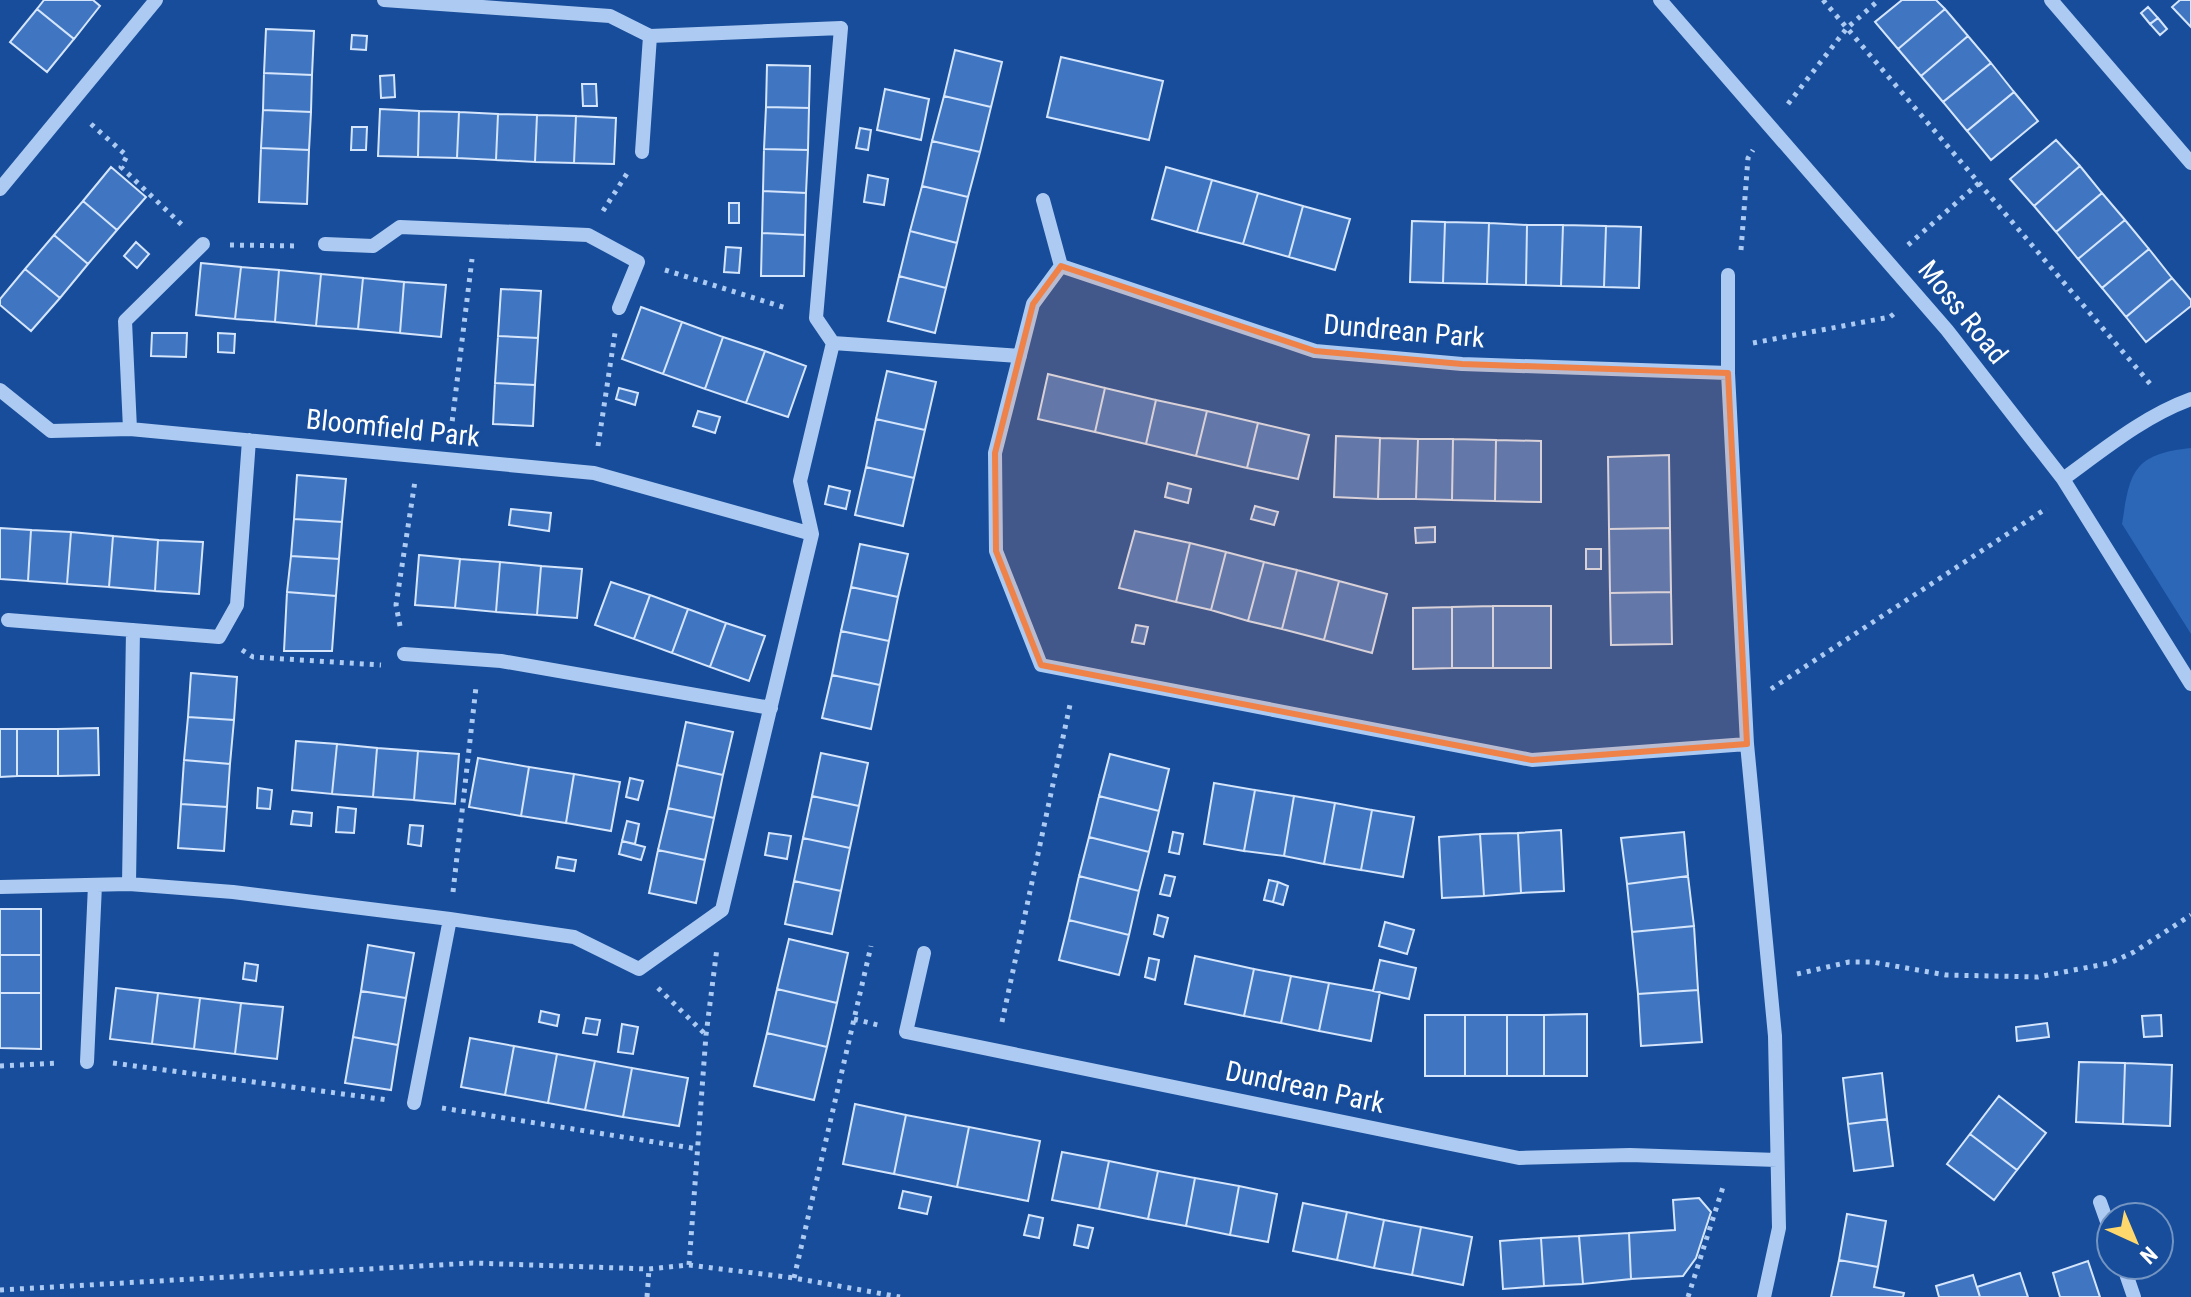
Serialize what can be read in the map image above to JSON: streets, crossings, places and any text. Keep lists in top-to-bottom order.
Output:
{
  "streets": {
    "street": ["Moss Road", "Dundrean Park", "Bloomfield Park"]
  },
  "north": "bottom right"
}
